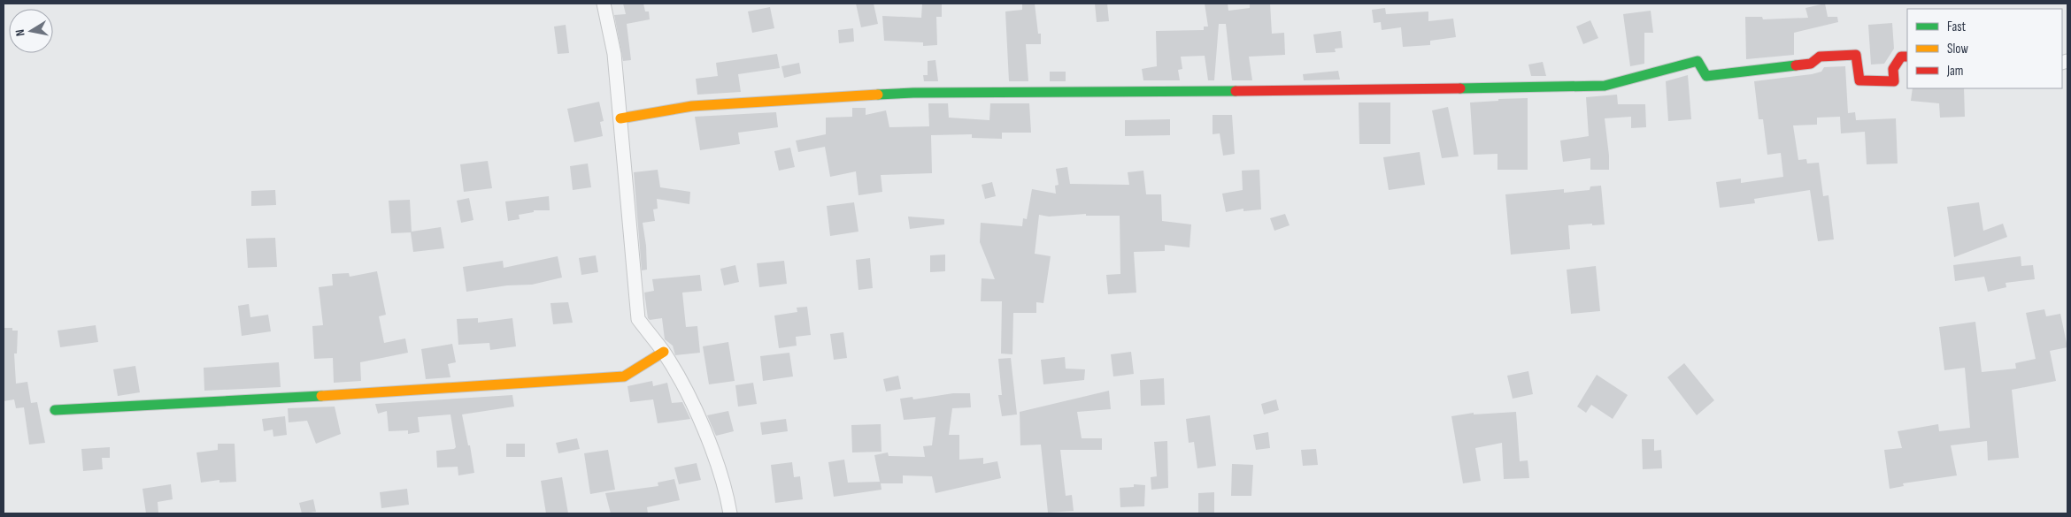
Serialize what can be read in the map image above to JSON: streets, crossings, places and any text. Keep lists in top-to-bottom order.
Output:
{
  "legend": ["Fast", "Slow", "Jam"],
  "north": "left"
}
